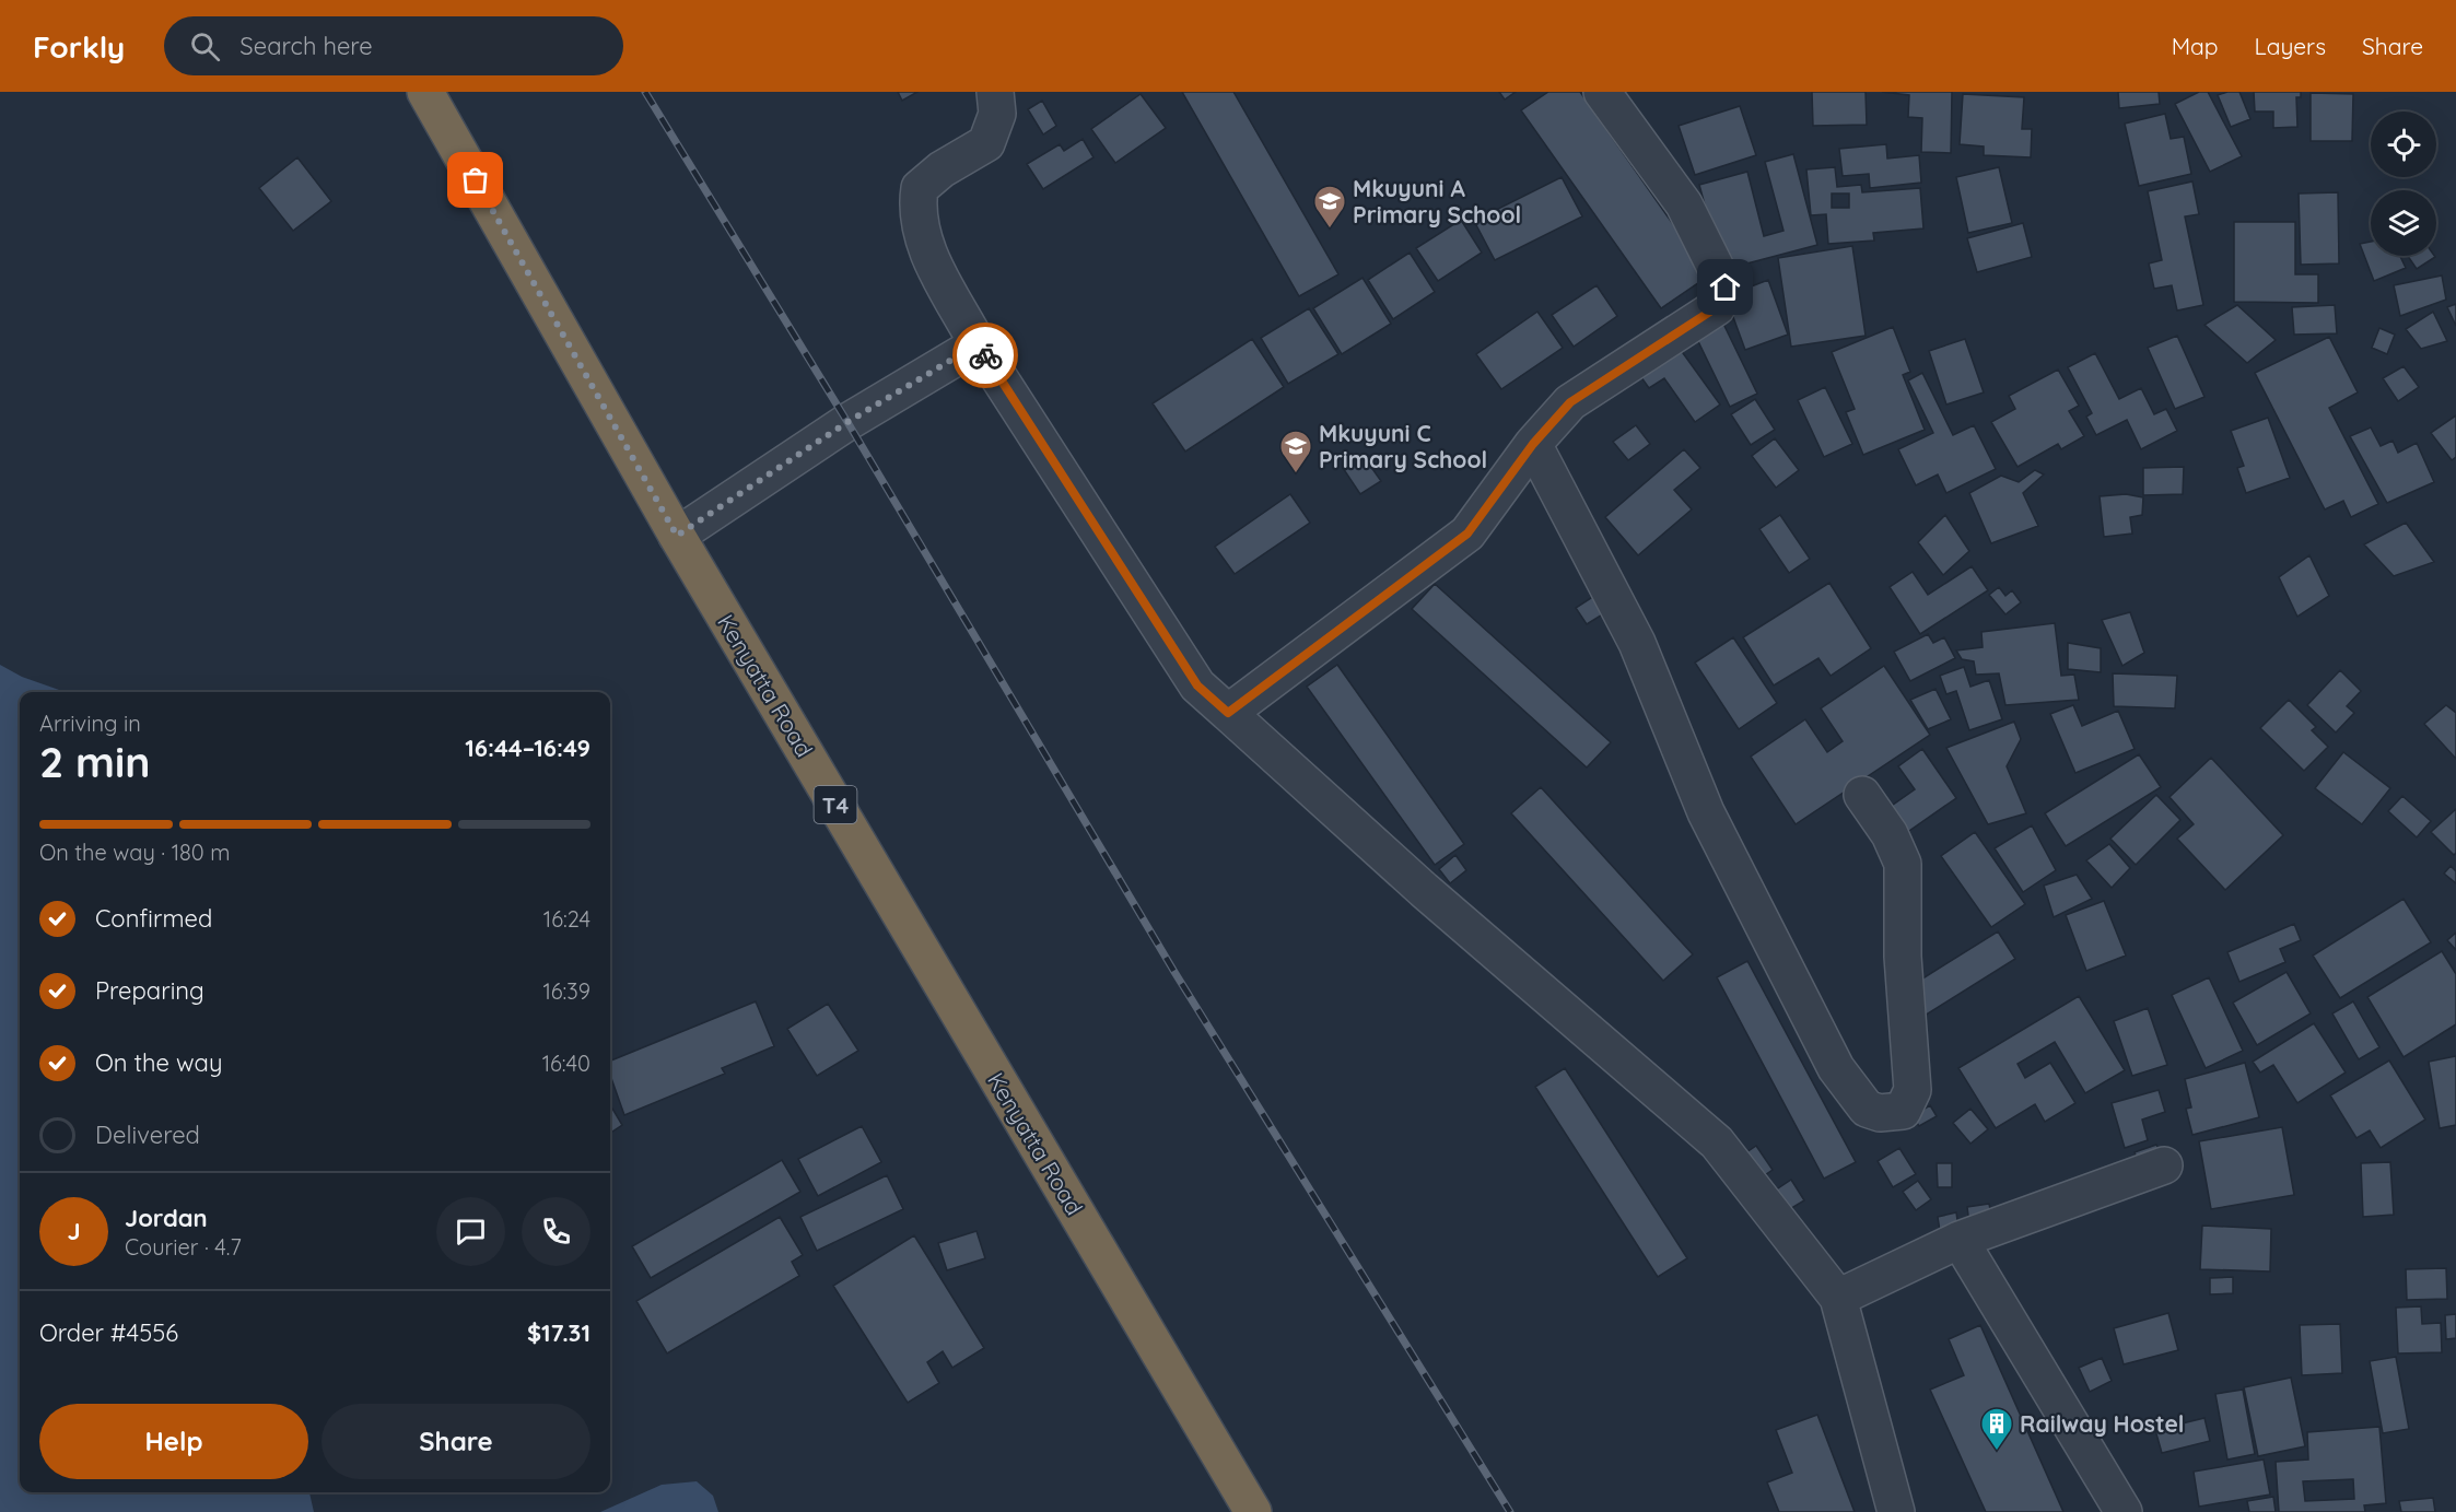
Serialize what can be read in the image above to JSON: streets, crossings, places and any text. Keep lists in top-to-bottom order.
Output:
{
  "streets": {
    "highway": ["Kenyatta Road", "T4"]
  },
  "places": {
    "school or university": ["Mkuyuni A Primary School", "Mkuyuni C Primary School"],
    "building": ["Railway Hostel"]
  },
  "page": {
    "header": "Forkly",
    "search": "Search here",
    "nav": ["Map", "Layers", "Share"],
    "heading": ["2 min", "Arriving in", "16:44–16:49"],
    "panel": [
      "Jordan",
      "Courier · 4.7",
      "Order #4556",
      "$17.31"
    ],
    "bar": "On the way · 180 m",
    "list": [
      ["Confirmed", "16:24"],
      ["Preparing", "16:39"],
      ["On the way", "16:40"],
      "Delivered"
    ],
    "round": "J",
    "buttons": ["Help", "Share"]
  }
}
